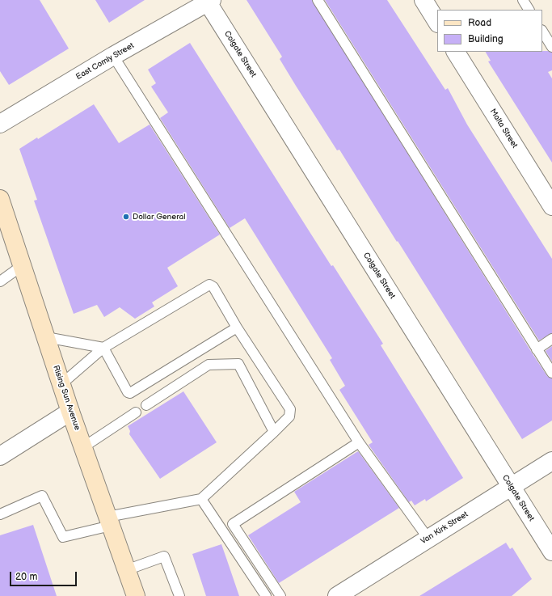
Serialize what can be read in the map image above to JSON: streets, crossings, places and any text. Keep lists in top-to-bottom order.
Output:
{
  "streets": {
    "main road": ["Rising Sun Avenue"],
    "street": [
      "Colgate Street",
      "East Comly Street",
      "Malta Street",
      "Van Kirk Street"
    ]
  },
  "crossings": [
    ["Colgate Street", "East Comly Street"],
    ["Colgate Street", "Van Kirk Street"]
  ],
  "places": ["Dollar General"],
  "legend": ["Road", "Building"],
  "scale_bar": "20 m"
}
